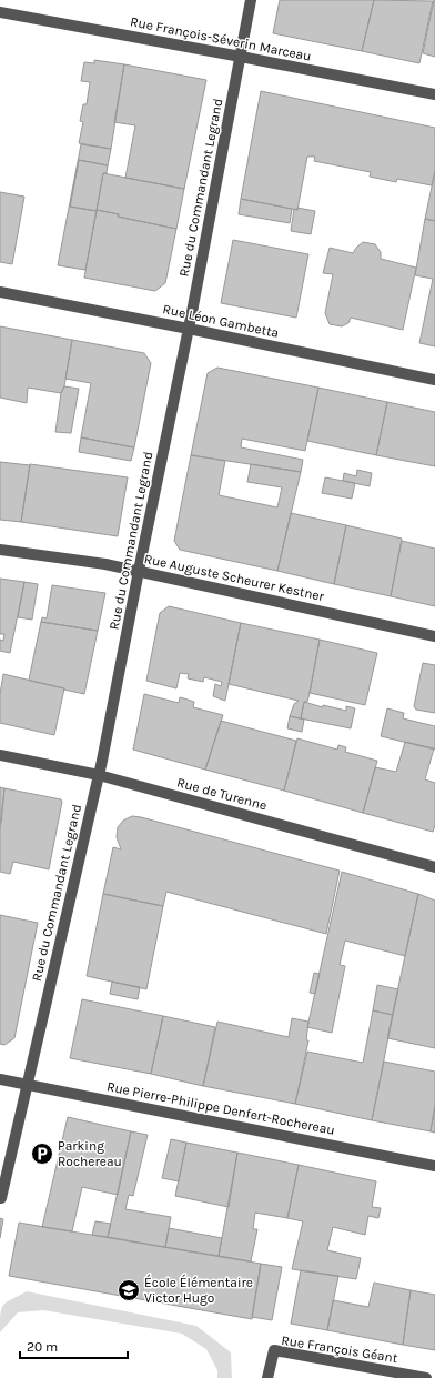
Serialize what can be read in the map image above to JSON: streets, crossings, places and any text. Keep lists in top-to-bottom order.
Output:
{
  "streets": {
    "street": [
      "Rue François-Séverin Marceau",
      "Rue du Commandant Legrand",
      "Rue Léon Gambetta",
      "Rue Auguste Scheurer Kestner",
      "Rue de Turenne",
      "Rue Pierre-Philippe Denfert-Rochereau",
      "Rue François Géant"
    ]
  },
  "crossings": [
    ["Rue François-Séverin Marceau", "Rue du Commandant Legrand"],
    ["Rue du Commandant Legrand", "Rue Léon Gambetta"],
    ["Rue du Commandant Legrand", "Rue Auguste Scheurer Kestner"],
    ["Rue du Commandant Legrand", "Rue de Turenne"],
    ["Rue du Commandant Legrand", "Rue Pierre-Philippe Denfert-Rochereau"]
  ],
  "places": {
    "parking": ["Parking Rochereau"],
    "school or university": ["École Élémentaire Victor Hugo"]
  },
  "scale_bar": "20 m"
}
